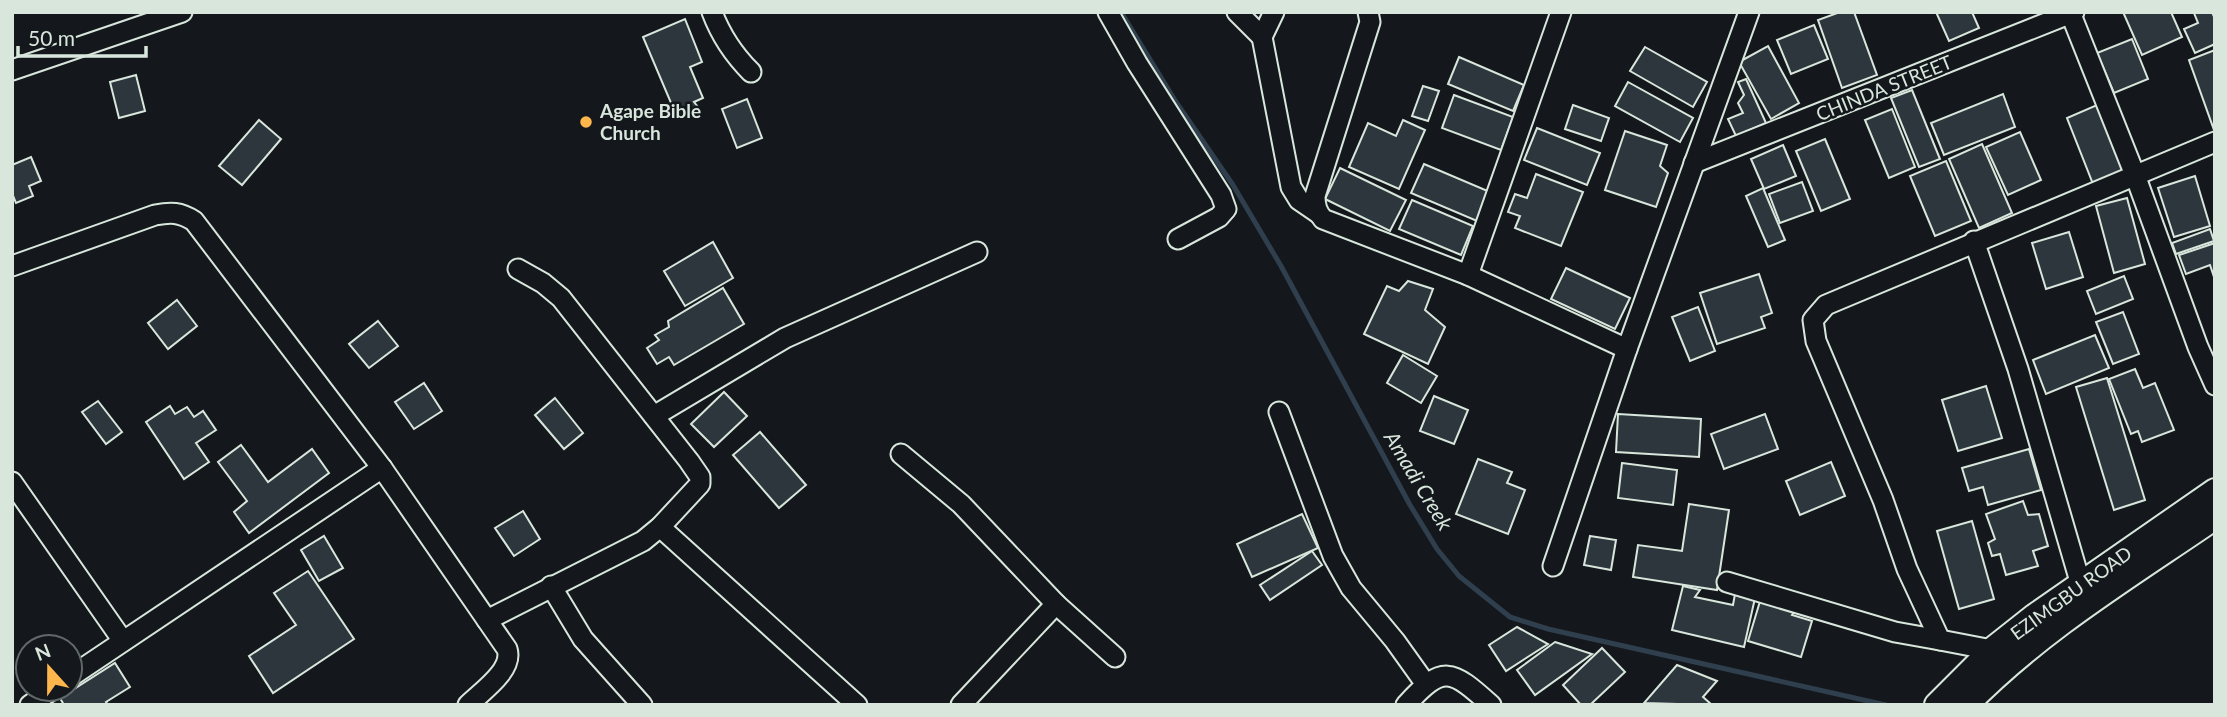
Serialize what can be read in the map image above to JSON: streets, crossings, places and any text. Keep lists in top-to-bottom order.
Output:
{
  "streets": {
    "main road": ["EZIMGBU ROAD"],
    "street": ["CHINDA STREET"]
  },
  "water": ["Amadi Creek"],
  "places": ["Agape Bible Church"],
  "scale_bar": "50 m",
  "north": "top"
}
